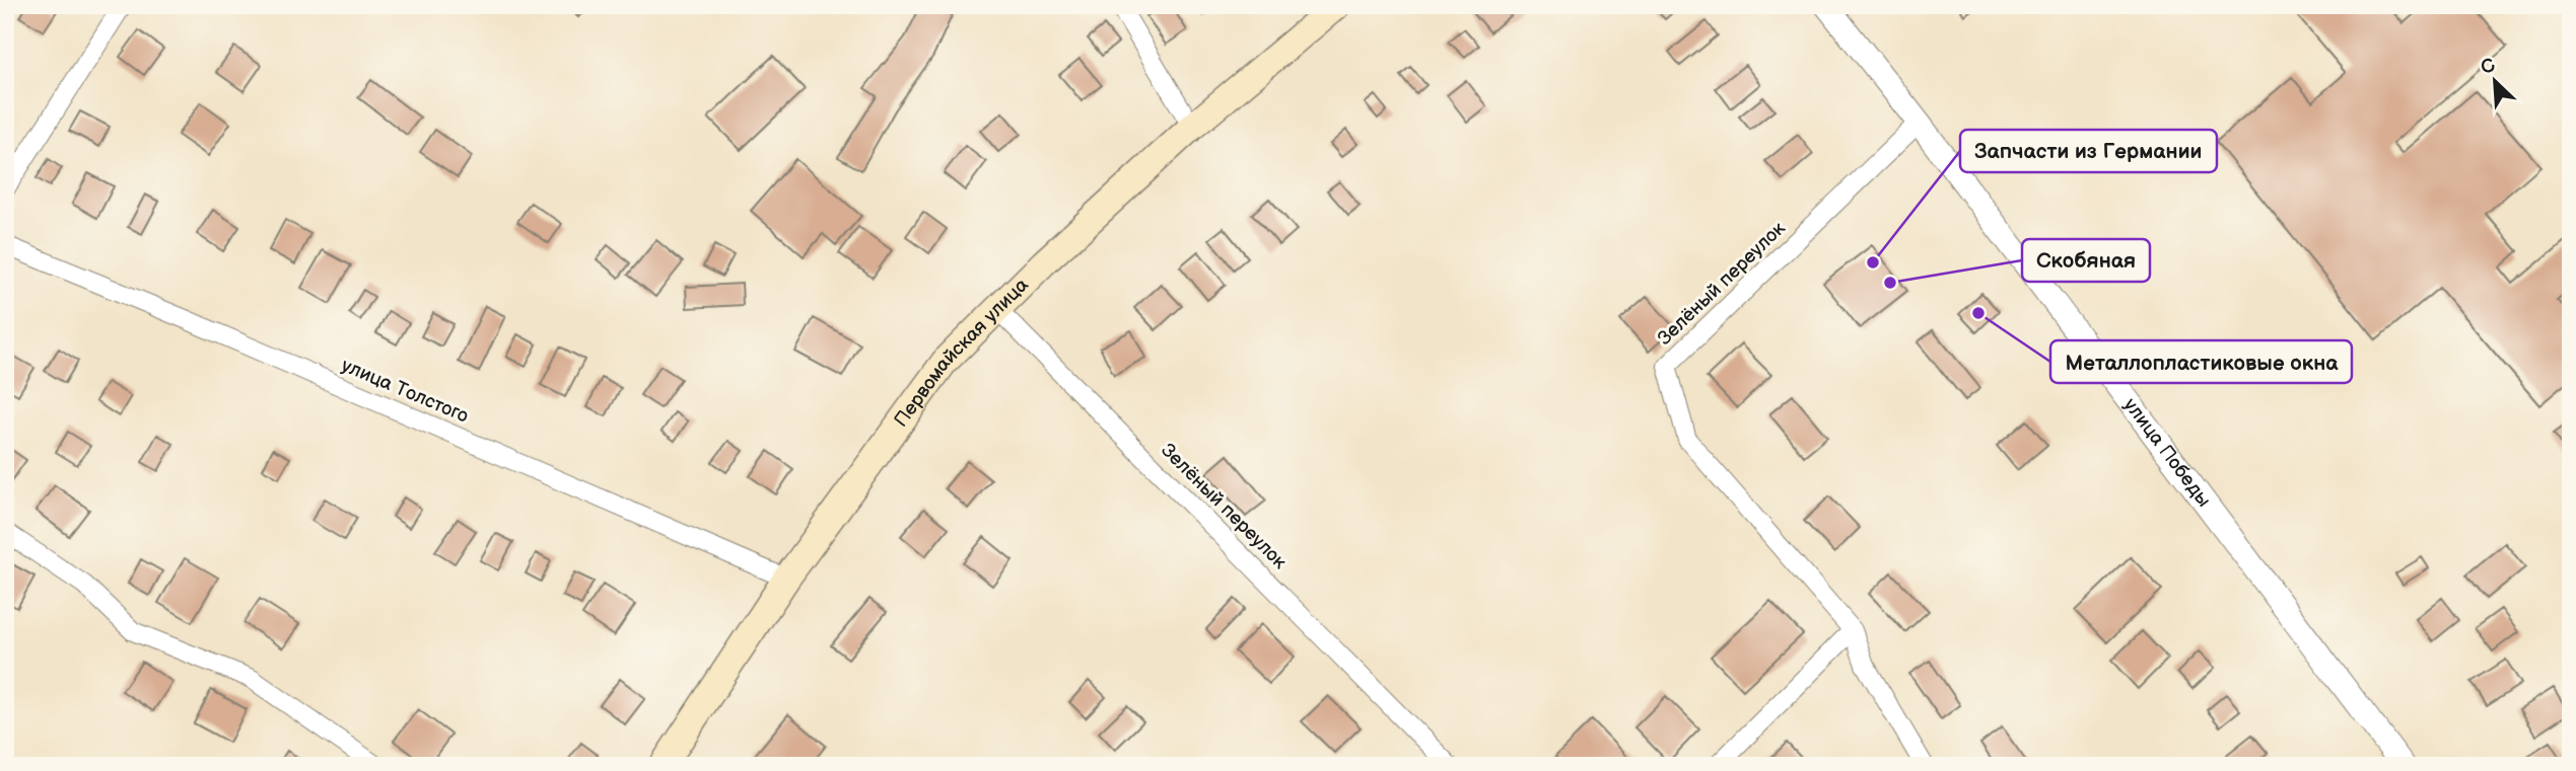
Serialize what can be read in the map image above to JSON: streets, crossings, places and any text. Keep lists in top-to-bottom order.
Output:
{
  "streets": {
    "main road": ["Первомайская улица"],
    "street": ["Зелёный переулок", "улица Толстого", "улица Победы"]
  },
  "crossings": [
    ["Зелёный переулок", "Первомайская улица"],
    ["Зелёный переулок", "улица Победы"],
    ["Первомайская улица", "улица Толстого"]
  ],
  "places": ["Запчасти из Германии", "Скобяная", "Металлопластиковые окна"],
  "north": "top left"
}
